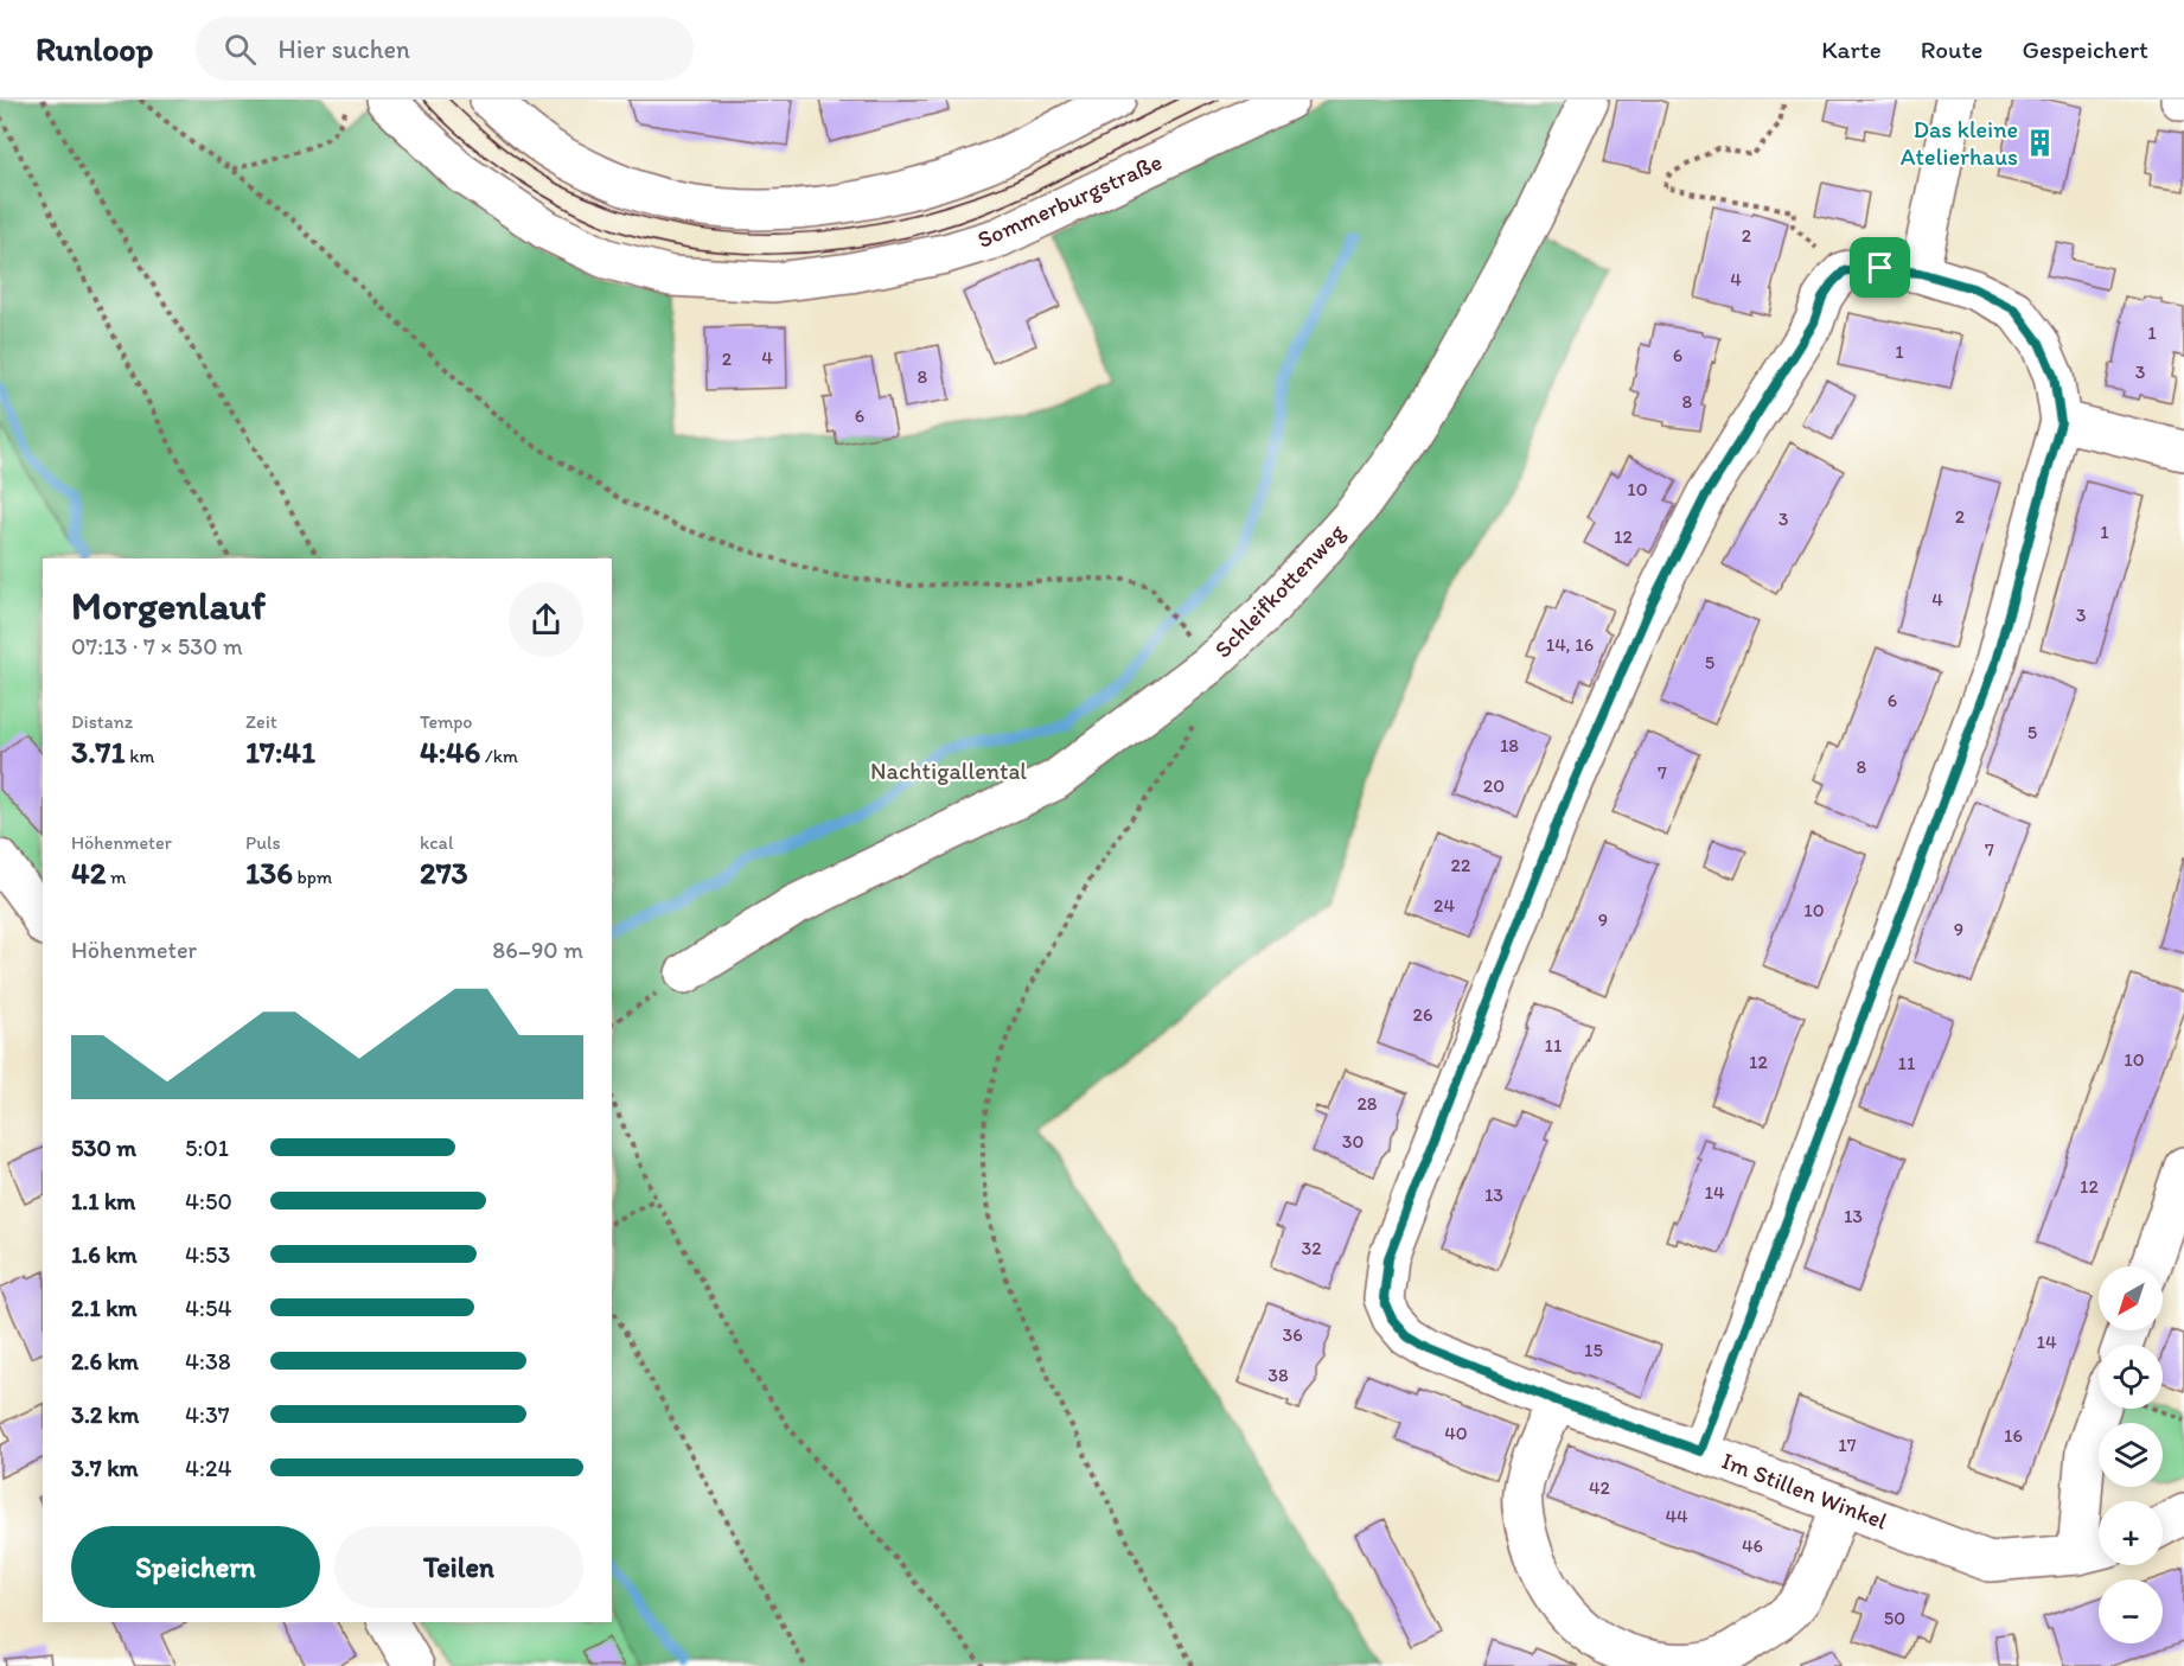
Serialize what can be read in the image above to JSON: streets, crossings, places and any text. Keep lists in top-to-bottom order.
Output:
{
  "streets": {
    "street": ["Sommerburgstraße", "Schleifkottenweg", "Im Stillen Winkel"]
  },
  "parks": ["Nachtigallental"],
  "places": {
    "building": ["Das kleine Atelierhaus"]
  },
  "house_numbers": [
    "2",
    "4",
    "1",
    "1",
    "6",
    "4",
    "2",
    "3",
    "8",
    "8",
    "6",
    "10",
    "2",
    "3",
    "1",
    "12",
    "4",
    "3",
    "14, 16",
    "5",
    "6",
    "5",
    "18",
    "8",
    "7",
    "20",
    "7",
    "22",
    "24",
    "10",
    "9",
    "9",
    "26",
    "11",
    "10",
    "12",
    "11",
    "28",
    "30",
    "12",
    "14",
    "13",
    "13",
    "32",
    "36",
    "14",
    "15",
    "38",
    "40",
    "16",
    "17",
    "42",
    "44",
    "46",
    "50"
  ],
  "north": "bottom left",
  "page": {
    "header": "Runloop",
    "search": "Hier suchen",
    "nav": ["Karte", "Route", "Gespeichert"],
    "heading": ["Morgenlauf", "07:13 · 7 × 530 m"],
    "stats": [
      ["Distanz", "3.71 km"],
      ["Zeit", "17:41"],
      ["Tempo", "4:46 /km"],
      ["Höhenmeter", "42 m"],
      ["Puls", "136 bpm"],
      ["kcal", "273"]
    ],
    "chart": ["Höhenmeter", "86–90 m"],
    "list": [
      {
        "name": "530 m",
        "note": "5:01"
      },
      {
        "name": "1.1 km",
        "note": "4:50"
      },
      {
        "name": "1.6 km",
        "note": "4:53"
      },
      {
        "name": "2.1 km",
        "note": "4:54"
      },
      {
        "name": "2.6 km",
        "note": "4:38"
      },
      {
        "name": "3.2 km",
        "note": "4:37"
      },
      {
        "name": "3.7 km",
        "note": "4:24"
      }
    ],
    "map_buttons": ["+", "−"],
    "buttons": ["Speichern", "Teilen"]
  }
}
